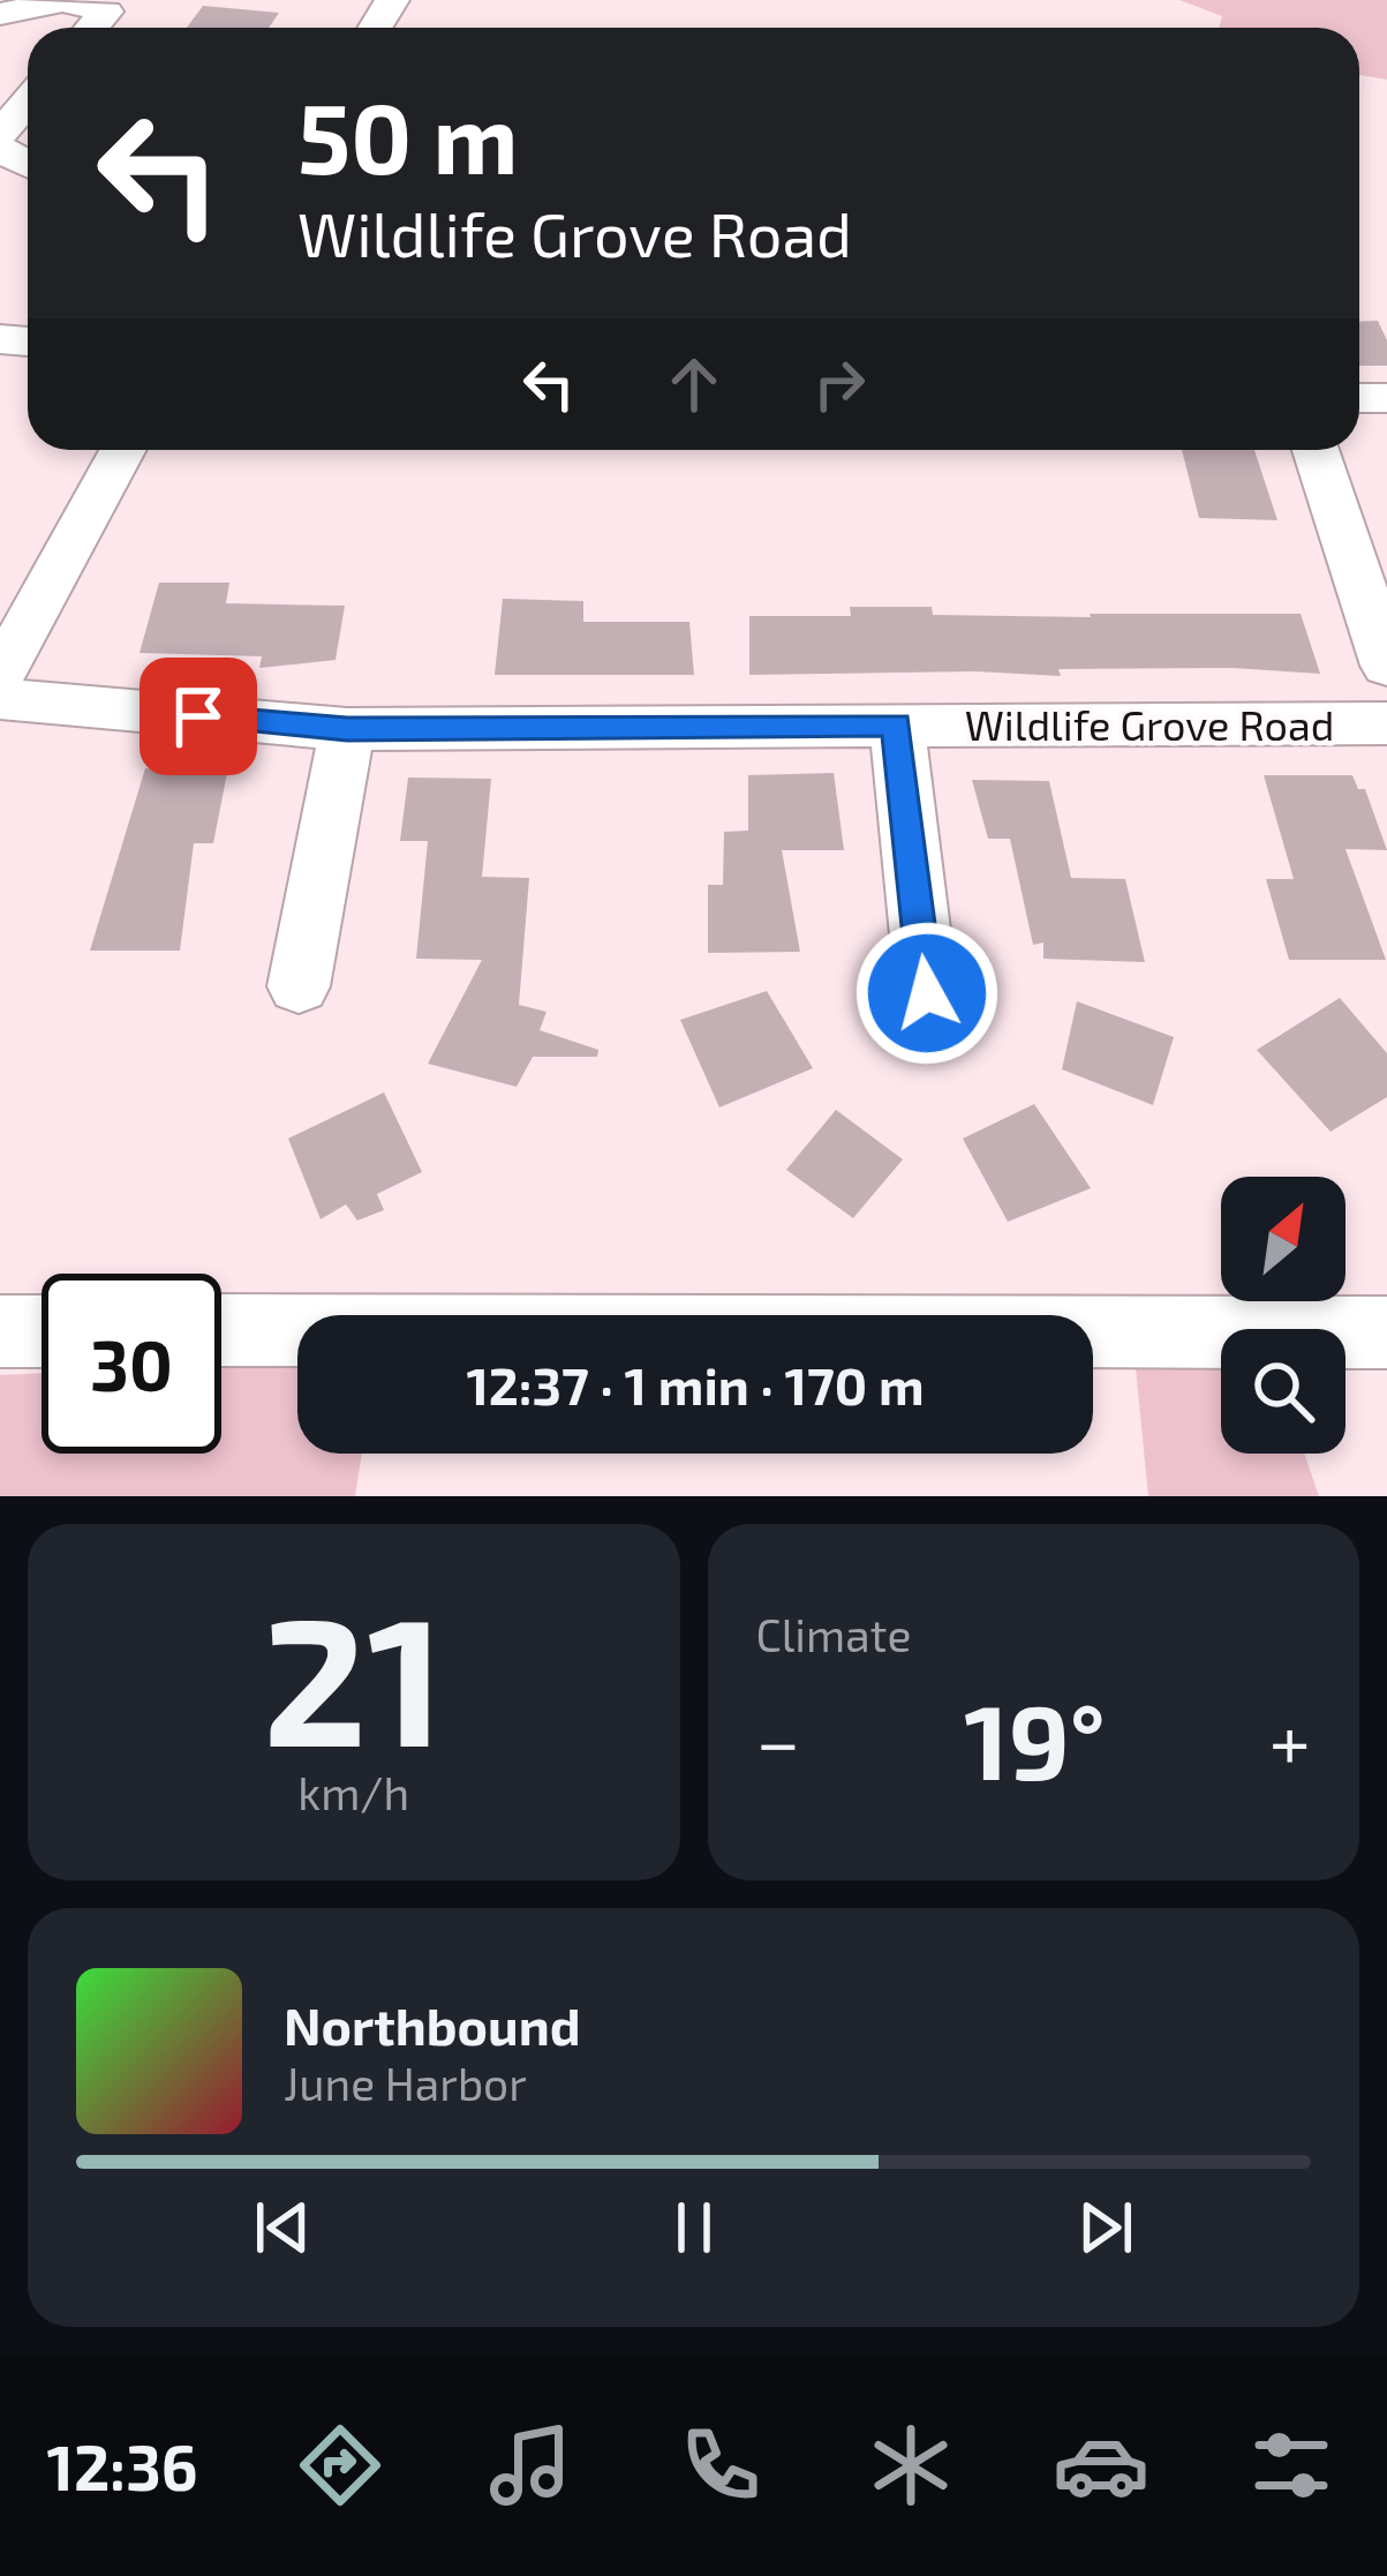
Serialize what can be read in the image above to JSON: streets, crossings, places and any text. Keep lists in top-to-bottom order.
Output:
{
  "streets": {
    "street": ["Wildlife Grove Road"]
  },
  "north": "top right",
  "page": {
    "turn": ["50 m", "Wildlife Grove Road"],
    "limit": "30",
    "trip": "12:37 · 1 min · 170 m",
    "tile": [
      ["21", "km/h"],
      "Climate"
    ],
    "heat": ["−", "19°", "+"],
    "song": ["Northbound", "June Harbor"],
    "tabs": "12:36"
  }
}
